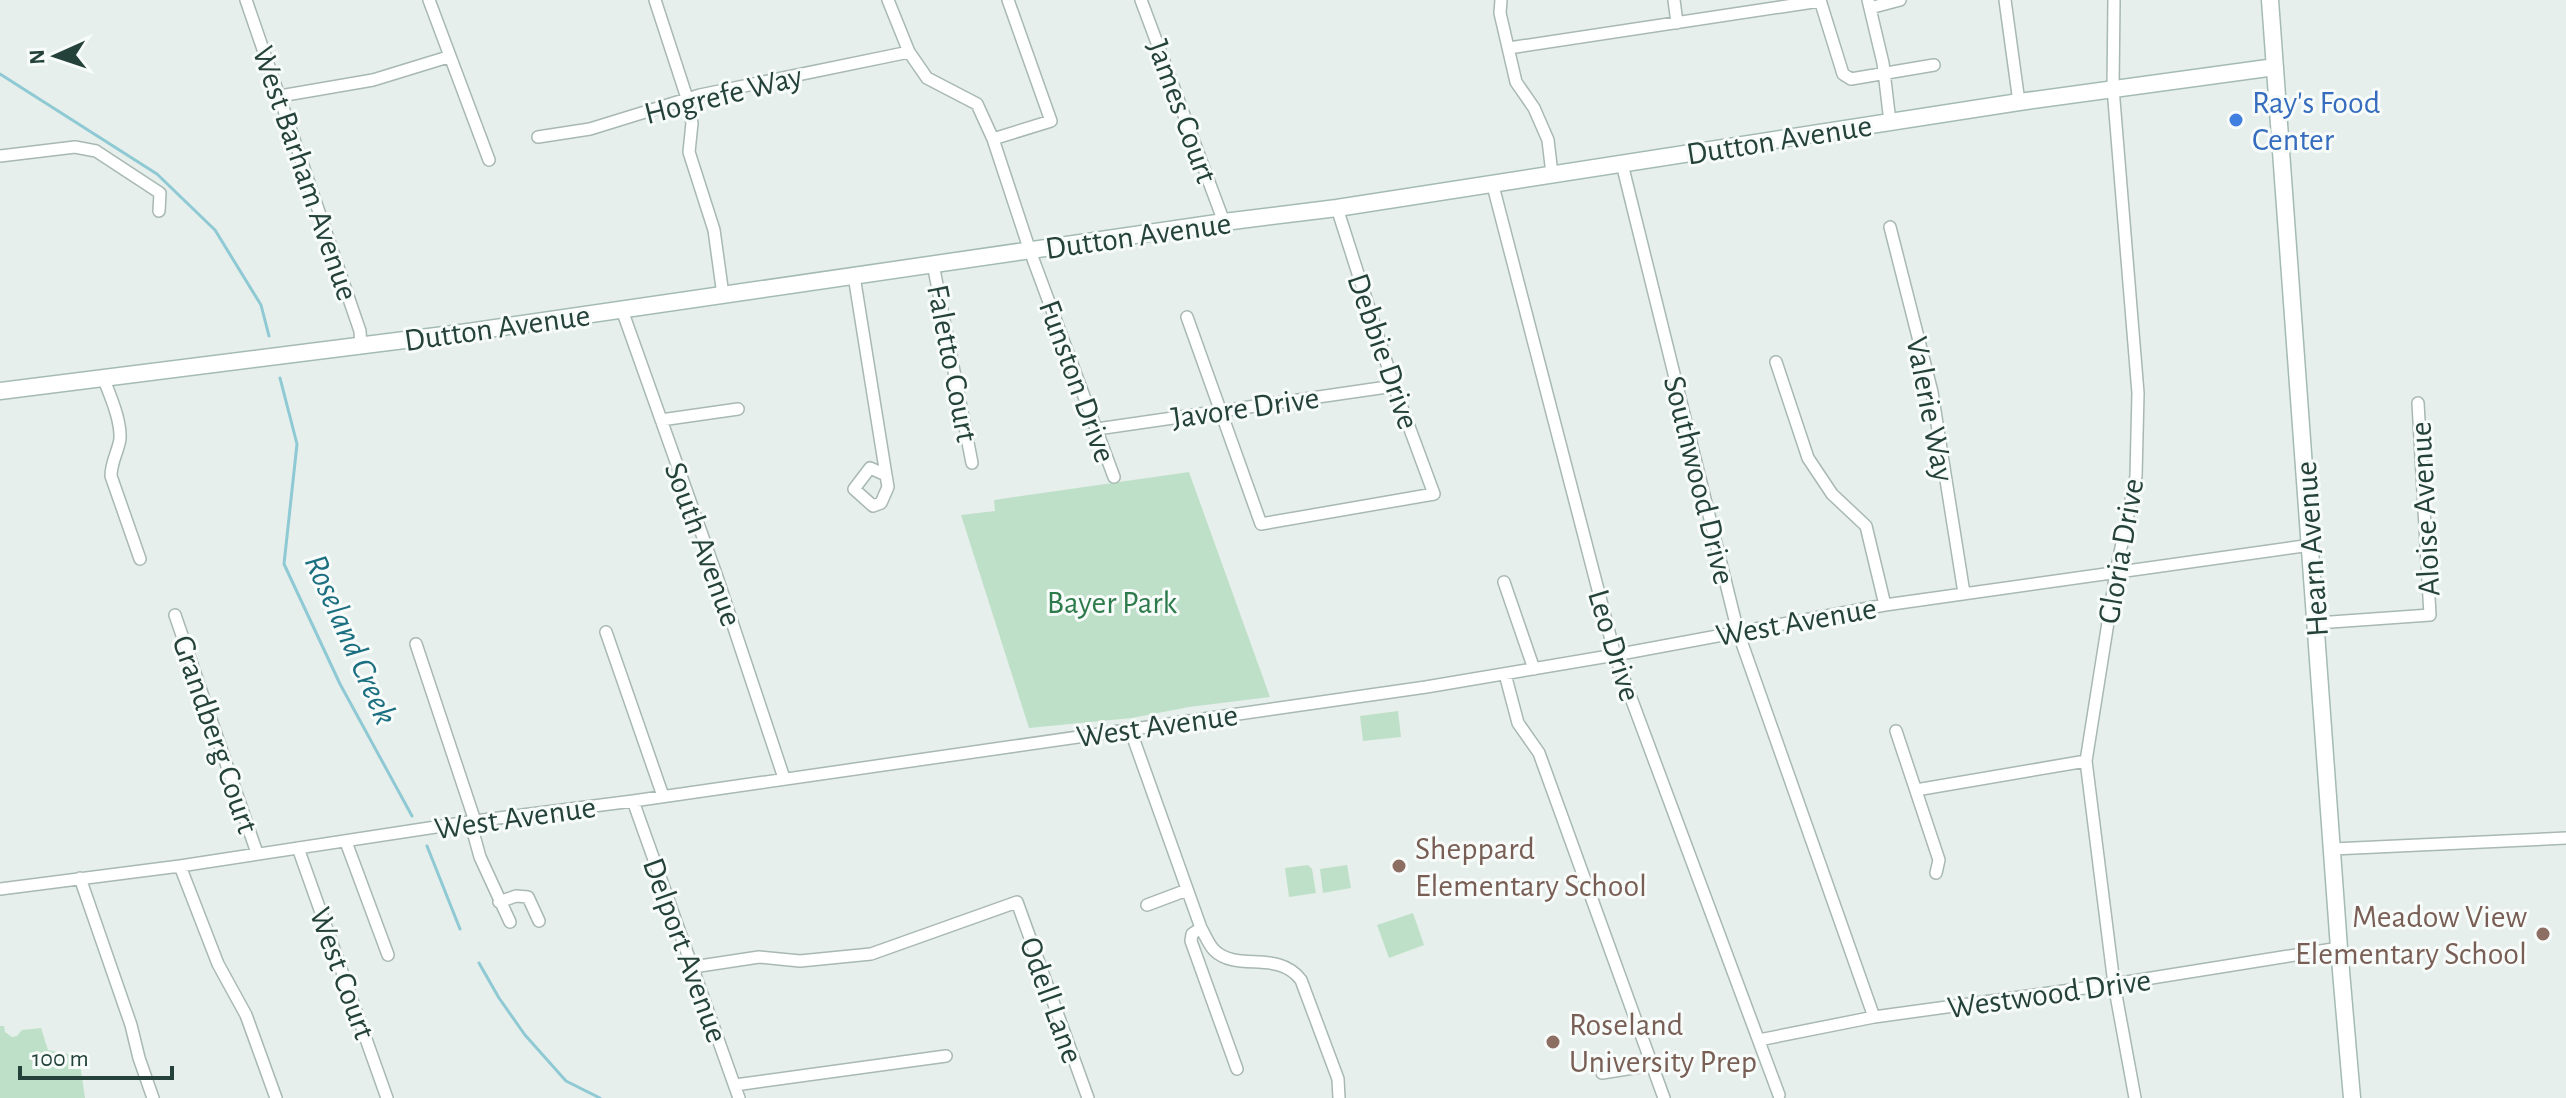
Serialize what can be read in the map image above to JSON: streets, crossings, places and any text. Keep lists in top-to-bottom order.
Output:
{
  "streets": {
    "main road": ["Dutton Avenue", "Hearn Avenue"],
    "street": [
      "Hogrefe Way",
      "James Court",
      "West Barham Avenue",
      "Debbie Drive",
      "Faletto Court",
      "Funston Drive",
      "Javore Drive",
      "Valerie Way",
      "Southwood Drive",
      "Aloise Avenue",
      "South Avenue",
      "Gloria Drive",
      "West Avenue",
      "Leo Drive",
      "Grandberg Court",
      "Delport Avenue",
      "West Court",
      "Westwood Drive",
      "Odell Lane"
    ]
  },
  "crossings": [
    ["Hogrefe Way", "Funston Drive"],
    ["James Court", "Dutton Avenue"],
    ["Dutton Avenue", "West Barham Avenue"],
    ["Dutton Avenue", "Debbie Drive"],
    ["Dutton Avenue", "Faletto Court"],
    ["Dutton Avenue", "Funston Drive"],
    ["Dutton Avenue", "Southwood Drive"],
    ["Dutton Avenue", "South Avenue"],
    ["Dutton Avenue", "Hearn Avenue"],
    ["Dutton Avenue", "Gloria Drive"],
    ["Dutton Avenue", "Leo Drive"],
    ["Debbie Drive", "Javore Drive"],
    ["Funston Drive", "Javore Drive"],
    ["Valerie Way", "West Avenue"],
    ["Southwood Drive", "West Avenue"],
    ["Southwood Drive", "Westwood Drive"],
    ["Aloise Avenue", "Hearn Avenue"],
    ["South Avenue", "West Avenue"],
    ["Hearn Avenue", "West Avenue"],
    ["Hearn Avenue", "Westwood Drive"],
    ["Gloria Drive", "West Avenue"],
    ["Gloria Drive", "Westwood Drive"],
    ["West Avenue", "Leo Drive"],
    ["West Avenue", "Grandberg Court"],
    ["West Avenue", "Delport Avenue"],
    ["West Avenue", "West Court"],
    ["Leo Drive", "Westwood Drive"],
    ["Delport Avenue", "Odell Lane"]
  ],
  "water": ["Roseland Creek"],
  "parks": ["Bayer Park"],
  "places": [
    "Ray's Food Center",
    "Sheppard Elementary School",
    "Meadow View Elementary School",
    "Roseland University Prep"
  ],
  "scale_bar": "100 m",
  "north": "left"
}
